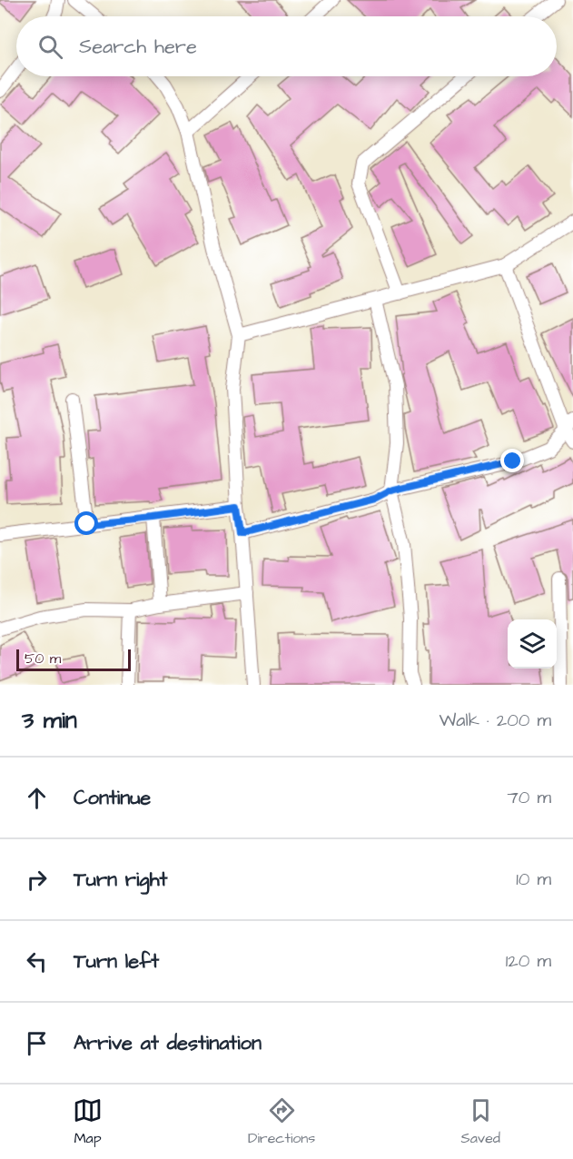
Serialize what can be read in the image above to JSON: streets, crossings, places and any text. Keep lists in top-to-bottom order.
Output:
{
  "scale_bar": "50 m",
  "page": {
    "search": "Search here",
    "scale": "50 m",
    "heading": ["3 min", "Walk · 200 m"],
    "list": [
      ["Continue", "70 m"],
      ["Turn right", "10 m"],
      ["Turn left", "120 m"],
      "Arrive at destination"
    ],
    "nav": ["Map", "Directions", "Saved"]
  }
}
